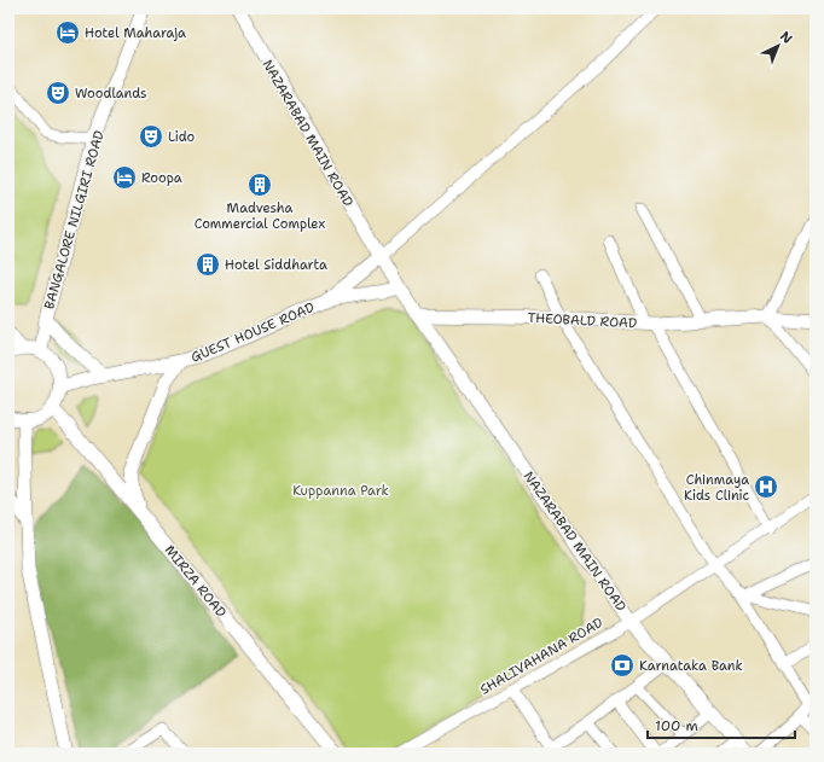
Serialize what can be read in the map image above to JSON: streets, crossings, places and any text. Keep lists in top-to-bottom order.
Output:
{
  "streets": {
    "main road": [
      "NAZARABAD MAIN ROAD",
      "BANGALORE NILGIRI ROAD",
      "THEOBALD ROAD",
      "GUEST HOUSE ROAD",
      "MIRZA ROAD"
    ],
    "street": ["SHALIVAHANA ROAD"]
  },
  "crossings": [
    ["NAZARABAD MAIN ROAD", "THEOBALD ROAD"],
    ["NAZARABAD MAIN ROAD", "GUEST HOUSE ROAD"],
    ["NAZARABAD MAIN ROAD", "SHALIVAHANA ROAD"]
  ],
  "parks": ["Kuppanna Park"],
  "places": {
    "hotel": ["Hotel Maharaja", "Roopa"],
    "theatre": ["Woodlands", "Lido"],
    "building": ["Madvesha Commercial Complex", "Hotel Siddharta"],
    "hospital": ["Chinmaya Kids Clinic"],
    "bank": ["Karnataka Bank"]
  },
  "scale_bar": "100 m",
  "north": "top right"
}
